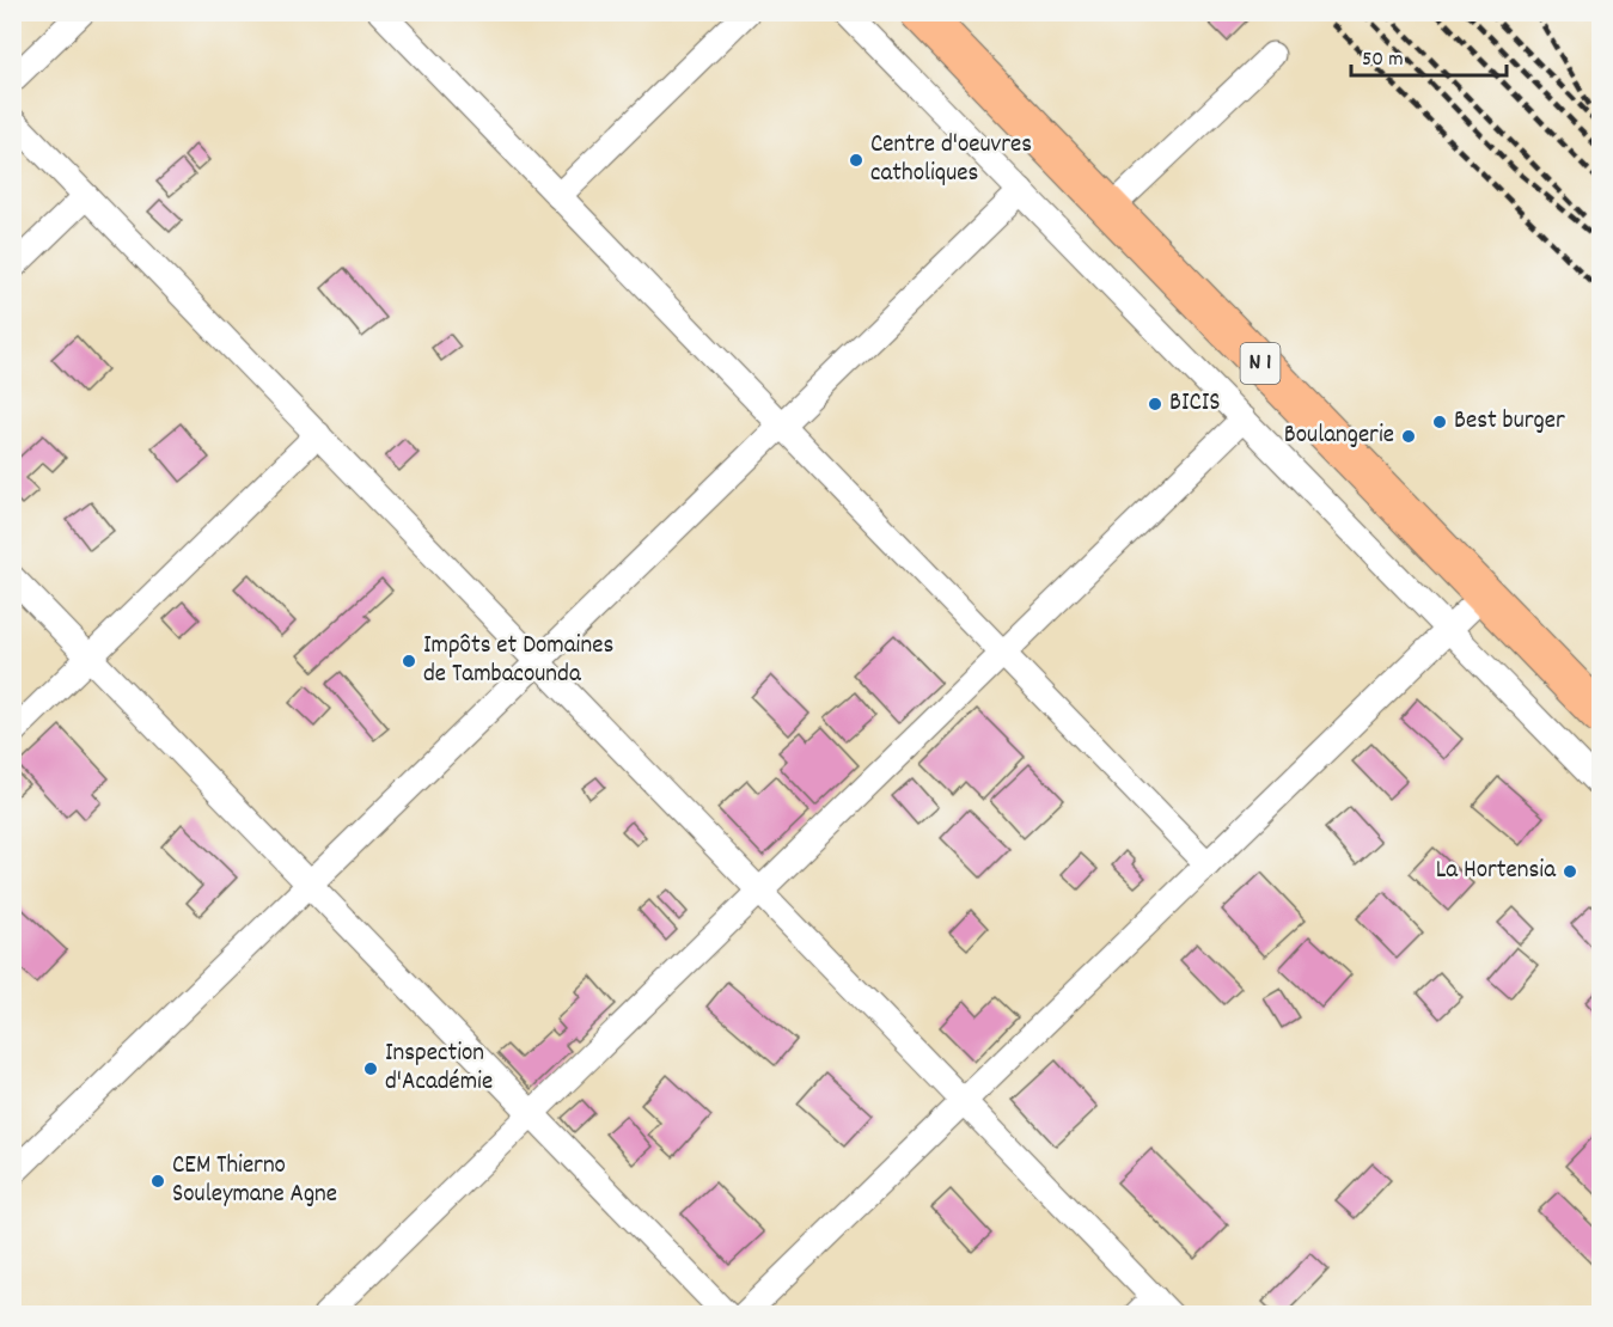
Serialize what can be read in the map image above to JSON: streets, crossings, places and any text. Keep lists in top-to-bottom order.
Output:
{
  "streets": {
    "highway": ["N 1"]
  },
  "places": [
    "Centre d'oeuvres catholiques",
    "BICIS",
    "Best burger",
    "Boulangerie",
    "Impôts et Domaines de Tambacounda",
    "La Hortensia",
    "Inspection d'Académie",
    "CEM Thierno Souleymane Agne"
  ],
  "scale_bar": "50 m"
}
